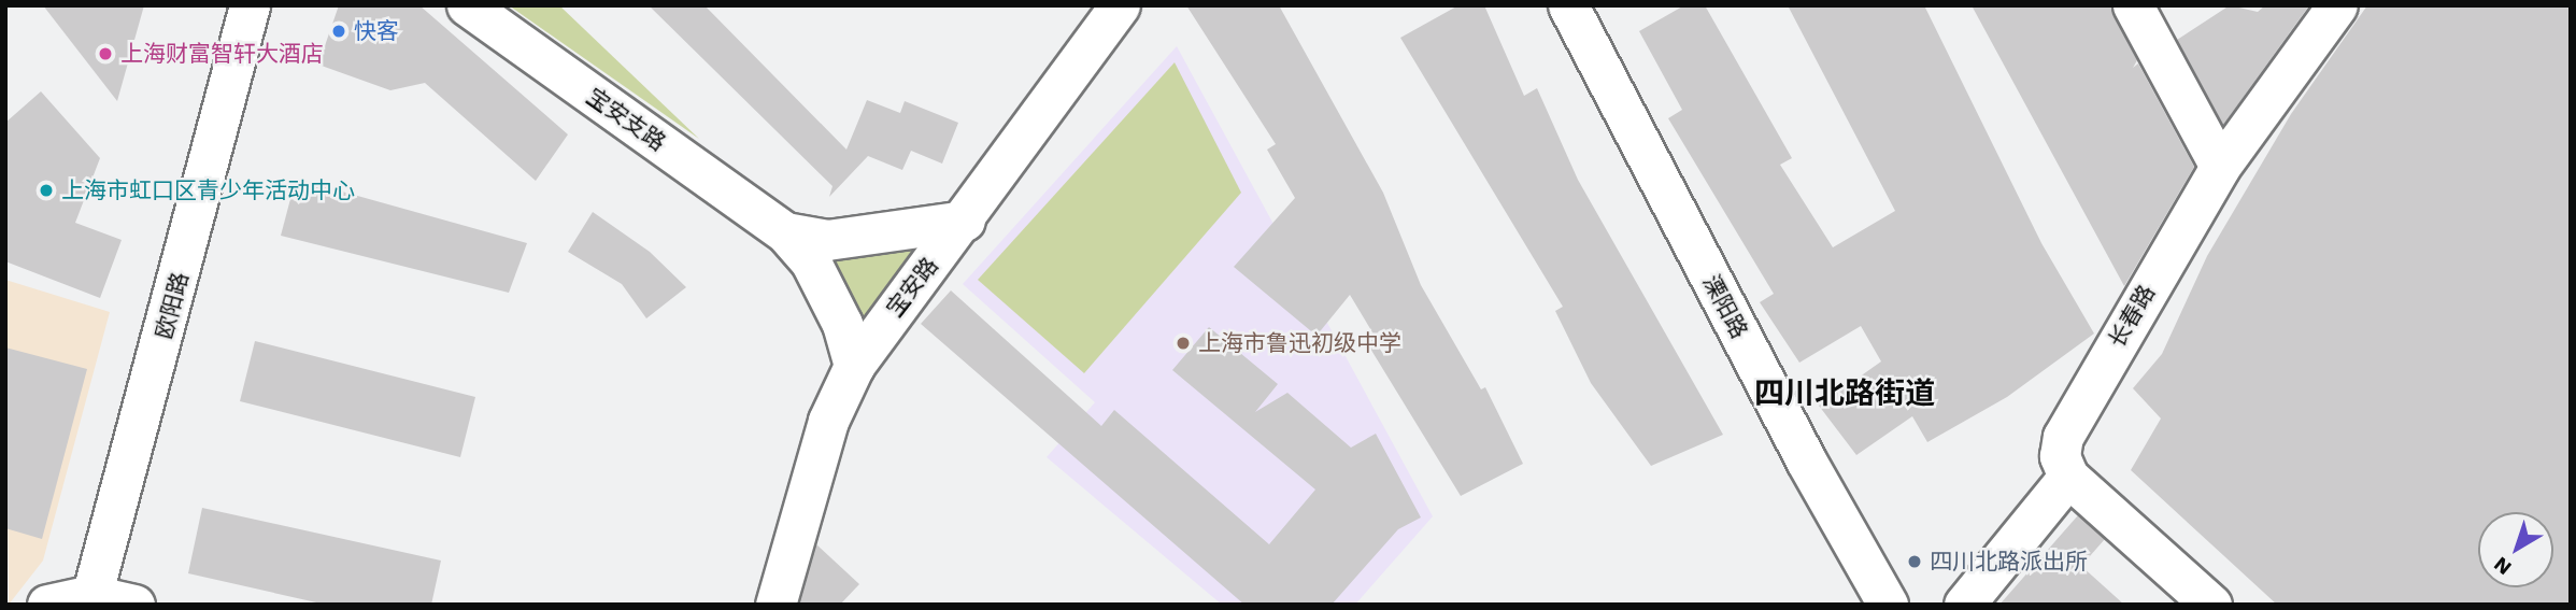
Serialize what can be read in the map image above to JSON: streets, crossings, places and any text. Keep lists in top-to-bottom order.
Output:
{
  "streets": {
    "street": [
      "宝安支路",
      "宝安路",
      "欧阳路",
      "溧阳路",
      "长春路"
    ]
  },
  "crossings": [
    ["宝安支路", "宝安路"]
  ],
  "districts": ["四川北路街道"],
  "places": [
    "快客",
    "上海财富智轩大酒店",
    "上海市虹口区青少年活动中心",
    "上海市鲁迅初级中学",
    "四川北路派出所"
  ],
  "north": "bottom left"
}
